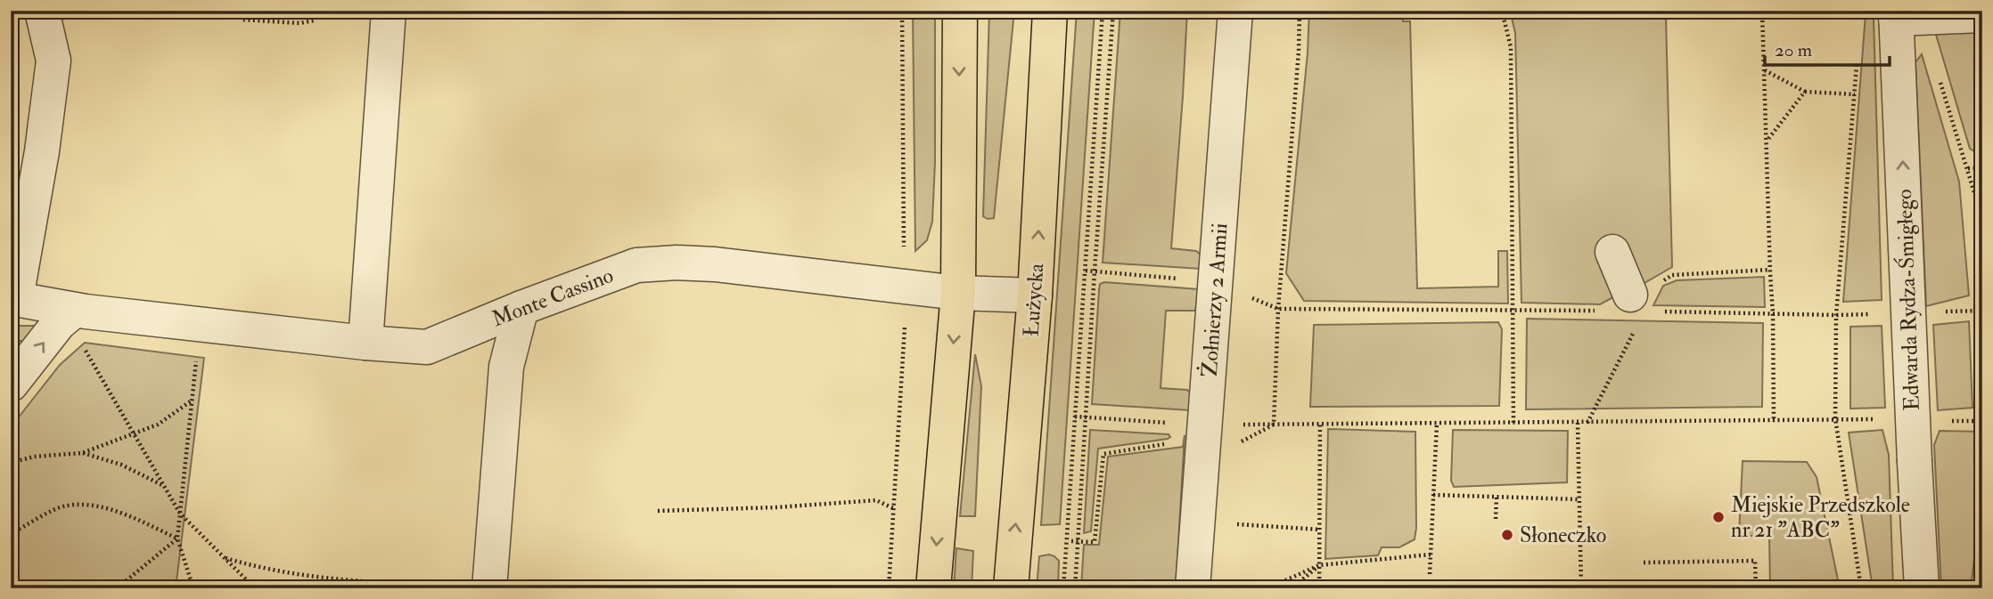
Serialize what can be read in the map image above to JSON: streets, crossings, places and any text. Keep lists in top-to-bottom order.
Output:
{
  "streets": {
    "main road": ["Łużycka"],
    "street": ["Monte Cassino", "Żołnierzy 2 Armii", "Edwarda Rydza-Śmigłego"]
  },
  "crossings": [
    ["Monte Cassino", "Łużycka"]
  ],
  "one_way": ["Edwarda Rydza-Śmigłego"],
  "places": ["Miejskie Przedszkole nr 21 \"ABC\"", "Słoneczko"],
  "scale_bar": "20 m"
}
